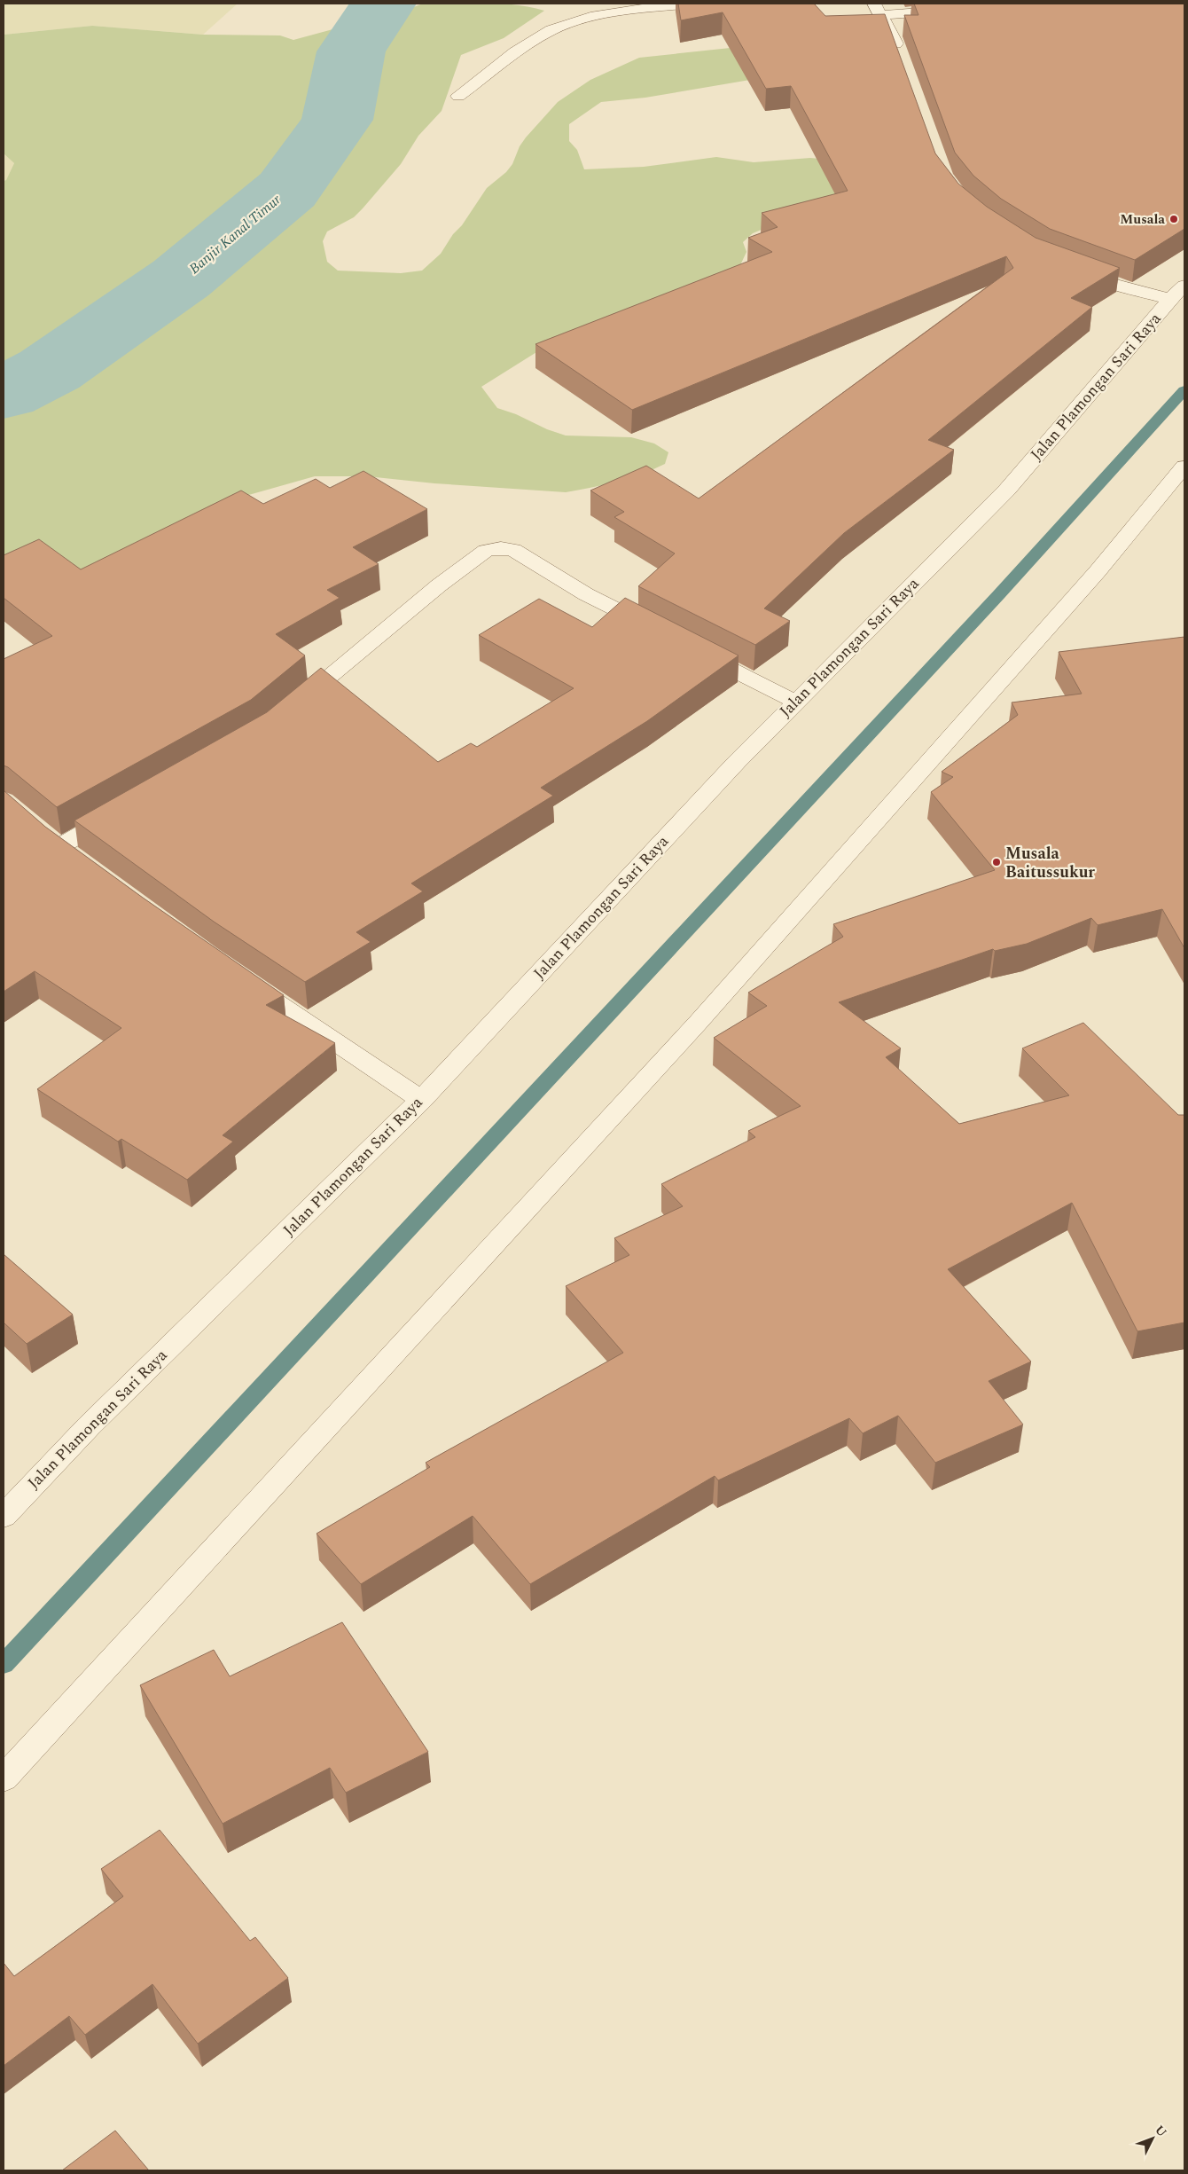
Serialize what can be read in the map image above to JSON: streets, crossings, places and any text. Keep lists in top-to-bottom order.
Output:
{
  "streets": {
    "street": ["Jalan Plamongan Sari Raya"]
  },
  "water": ["Banjir Kanal Timur"],
  "places": ["Musala", "Musala Baitussukur"],
  "north": "top right"
}
